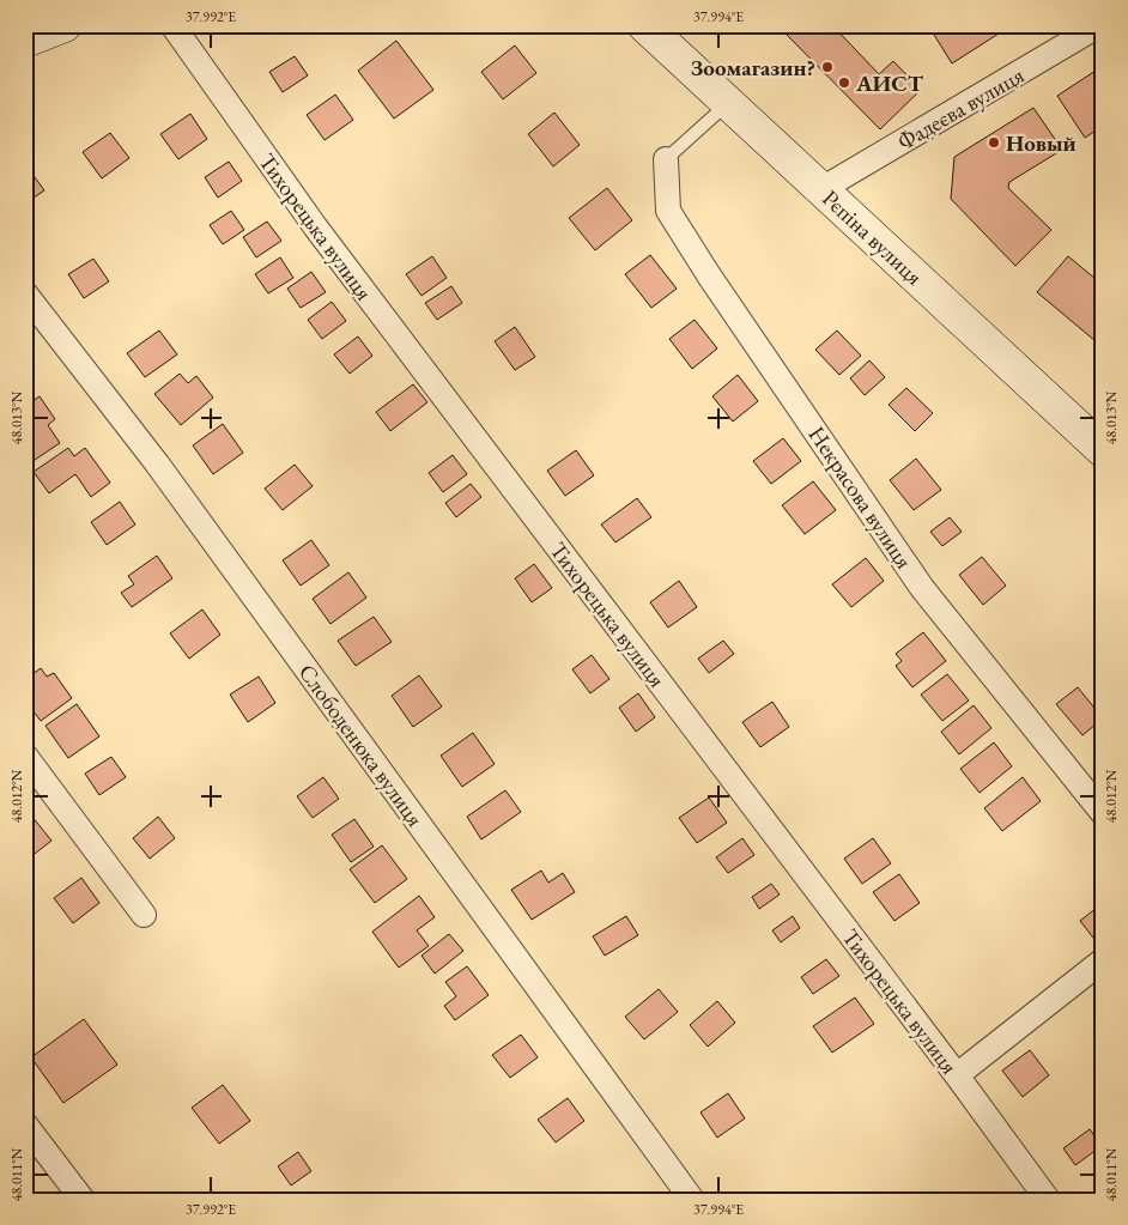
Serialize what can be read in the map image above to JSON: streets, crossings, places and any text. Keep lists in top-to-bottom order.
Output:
{
  "streets": {
    "street": [
      "Фадеєва вулиця",
      "Тихорецька вулиця",
      "Рєпіна вулиця",
      "Некрасова вулиця",
      "Слободенюка вулиця"
    ]
  },
  "crossings": [
    ["Фадеєва вулиця", "Рєпіна вулиця"]
  ],
  "places": ["Зоомагазин?", "АИСТ", "Новый"],
  "coordinates": [
    "37.992°E",
    "37.994°E",
    "48.013°N",
    "48.012°N",
    "48.011°N"
  ]
}
